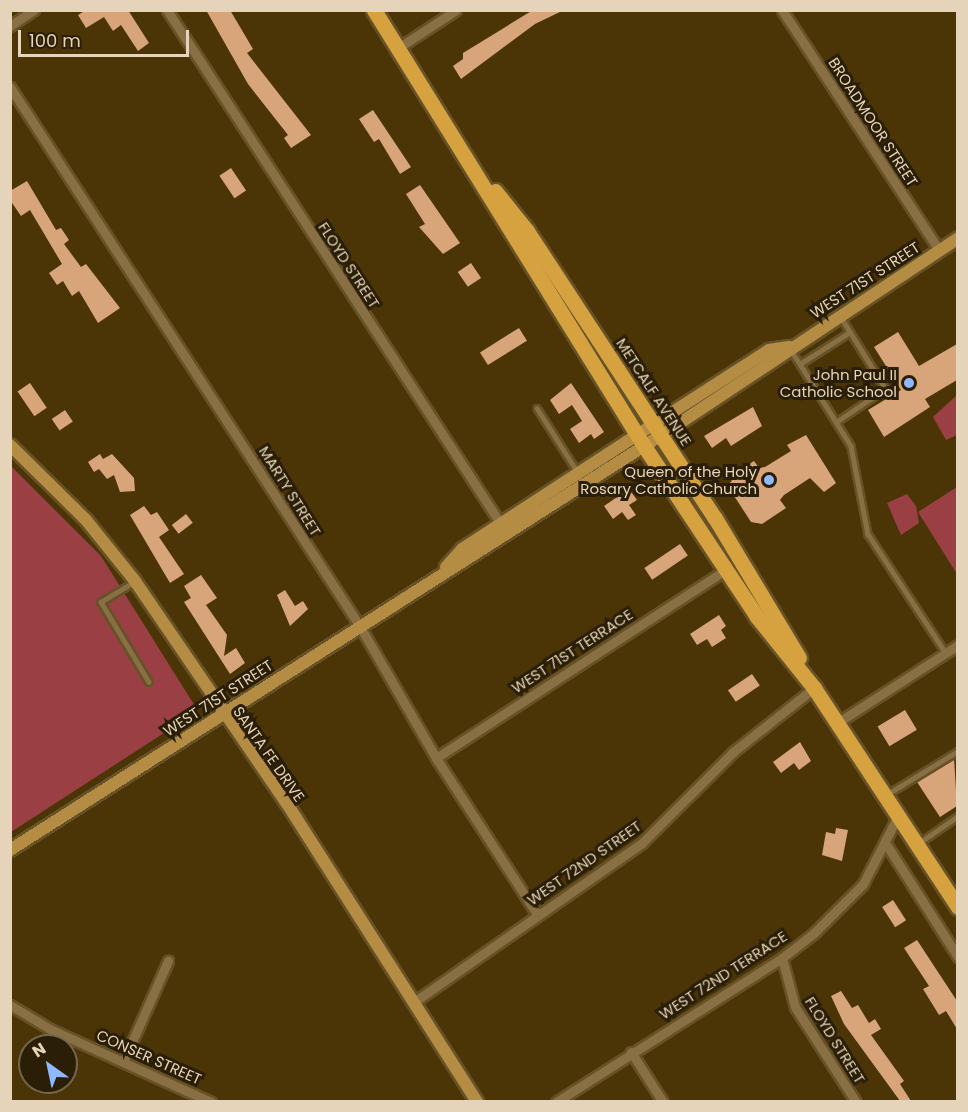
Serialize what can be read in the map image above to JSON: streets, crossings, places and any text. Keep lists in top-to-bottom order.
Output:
{
  "streets": {
    "main road": ["METCALF AVENUE"],
    "street": [
      "BROADMOOR STREET",
      "FLOYD STREET",
      "WEST 71ST STREET",
      "MARTY STREET",
      "WEST 71ST TERRACE",
      "SANTA FE DRIVE",
      "WEST 72ND STREET",
      "WEST 72ND TERRACE",
      "CONSER STREET"
    ]
  },
  "crossings": [
    ["BROADMOOR STREET", "WEST 71ST STREET"],
    ["FLOYD STREET", "WEST 71ST STREET"],
    ["FLOYD STREET", "WEST 72ND TERRACE"],
    ["WEST 71ST STREET", "METCALF AVENUE"],
    ["WEST 71ST STREET", "MARTY STREET"],
    ["WEST 71ST STREET", "SANTA FE DRIVE"],
    ["METCALF AVENUE", "WEST 71ST TERRACE"],
    ["METCALF AVENUE", "WEST 72ND STREET"],
    ["METCALF AVENUE", "WEST 72ND TERRACE"],
    ["MARTY STREET", "WEST 71ST TERRACE"],
    ["MARTY STREET", "WEST 72ND STREET"],
    ["SANTA FE DRIVE", "WEST 72ND STREET"]
  ],
  "places": ["John Paul II Catholic School", "Queen of the Holy Rosary Catholic Church"],
  "scale_bar": "100 m",
  "north": "top left"
}
